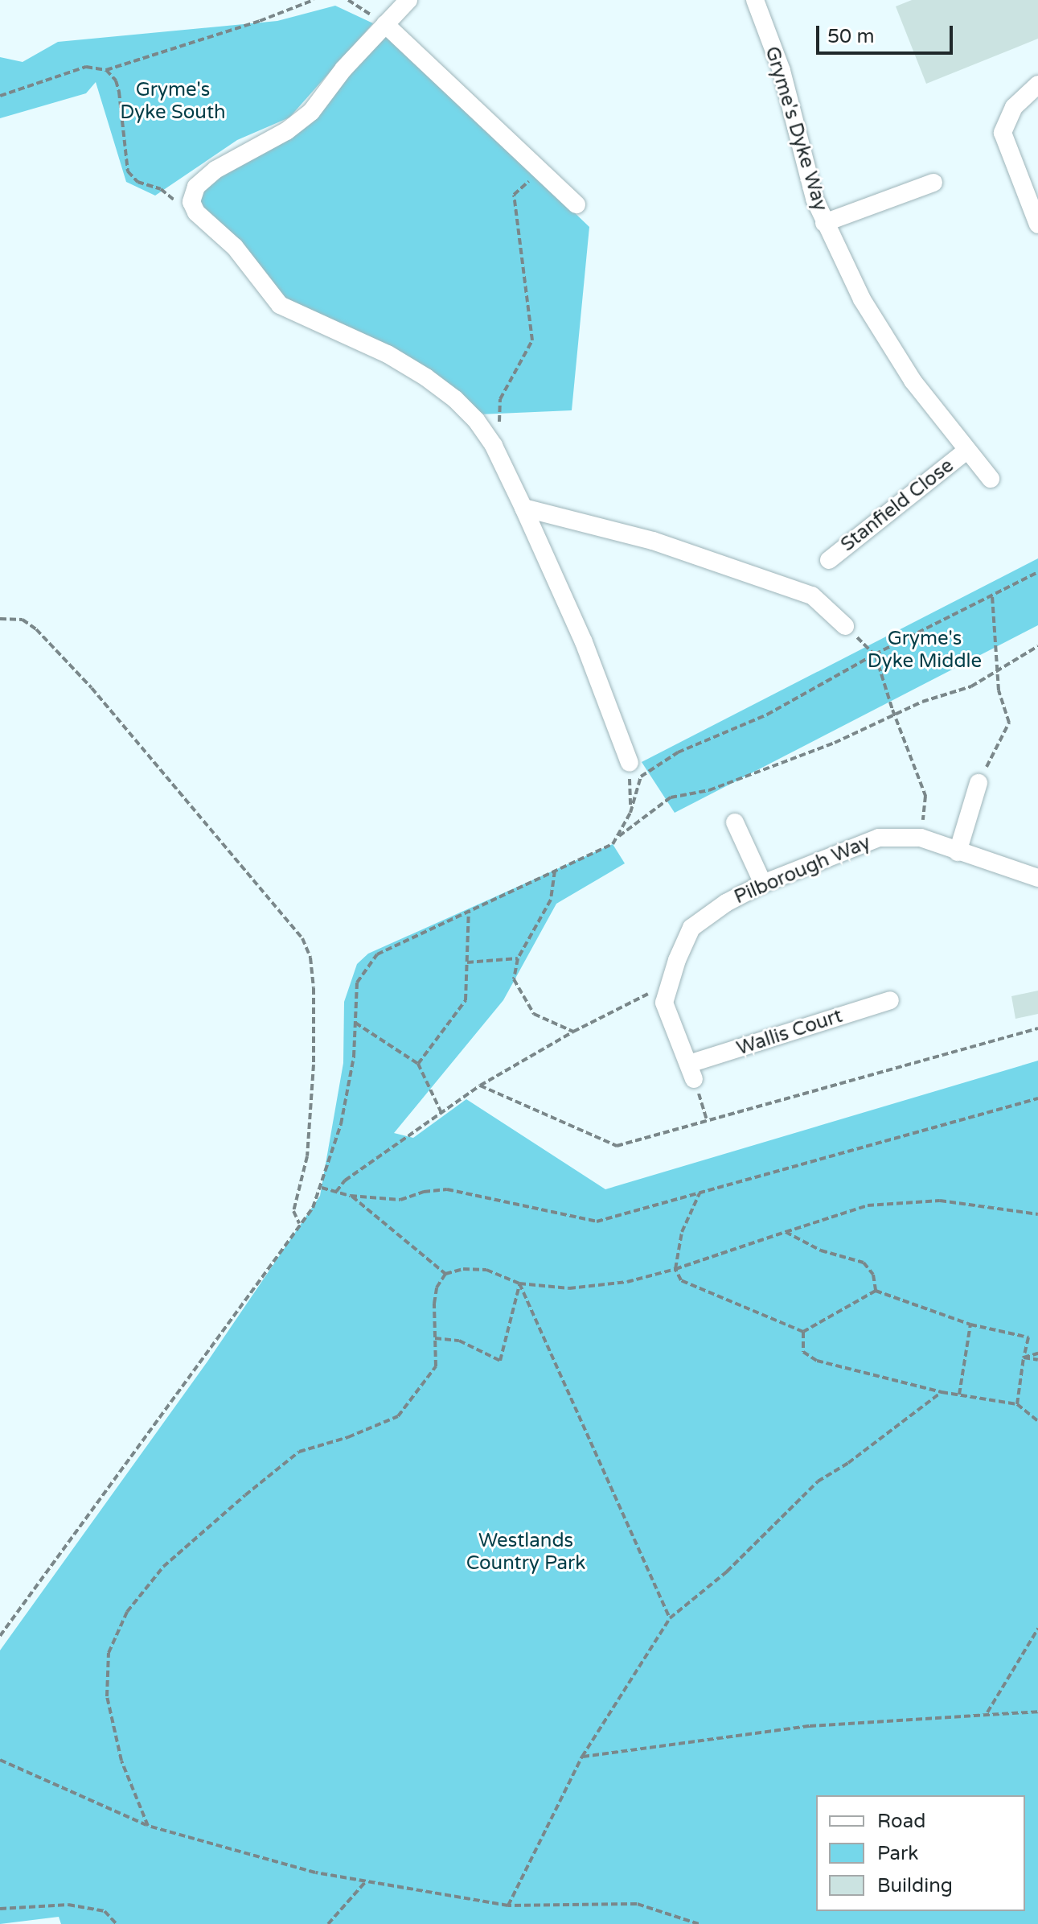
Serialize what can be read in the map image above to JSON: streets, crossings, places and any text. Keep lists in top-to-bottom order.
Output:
{
  "streets": {
    "street": [
      "Gryme's Dyke Way",
      "Stanfield Close",
      "Pilborough Way",
      "Wallis Court"
    ]
  },
  "crossings": [
    ["Gryme's Dyke Way", "Stanfield Close"],
    ["Pilborough Way", "Wallis Court"]
  ],
  "parks": ["Gryme's Dyke South", "Gryme's Dyke Middle", "Westlands Country Park"],
  "legend": ["Road", "Park", "Building"],
  "scale_bar": "50 m"
}
